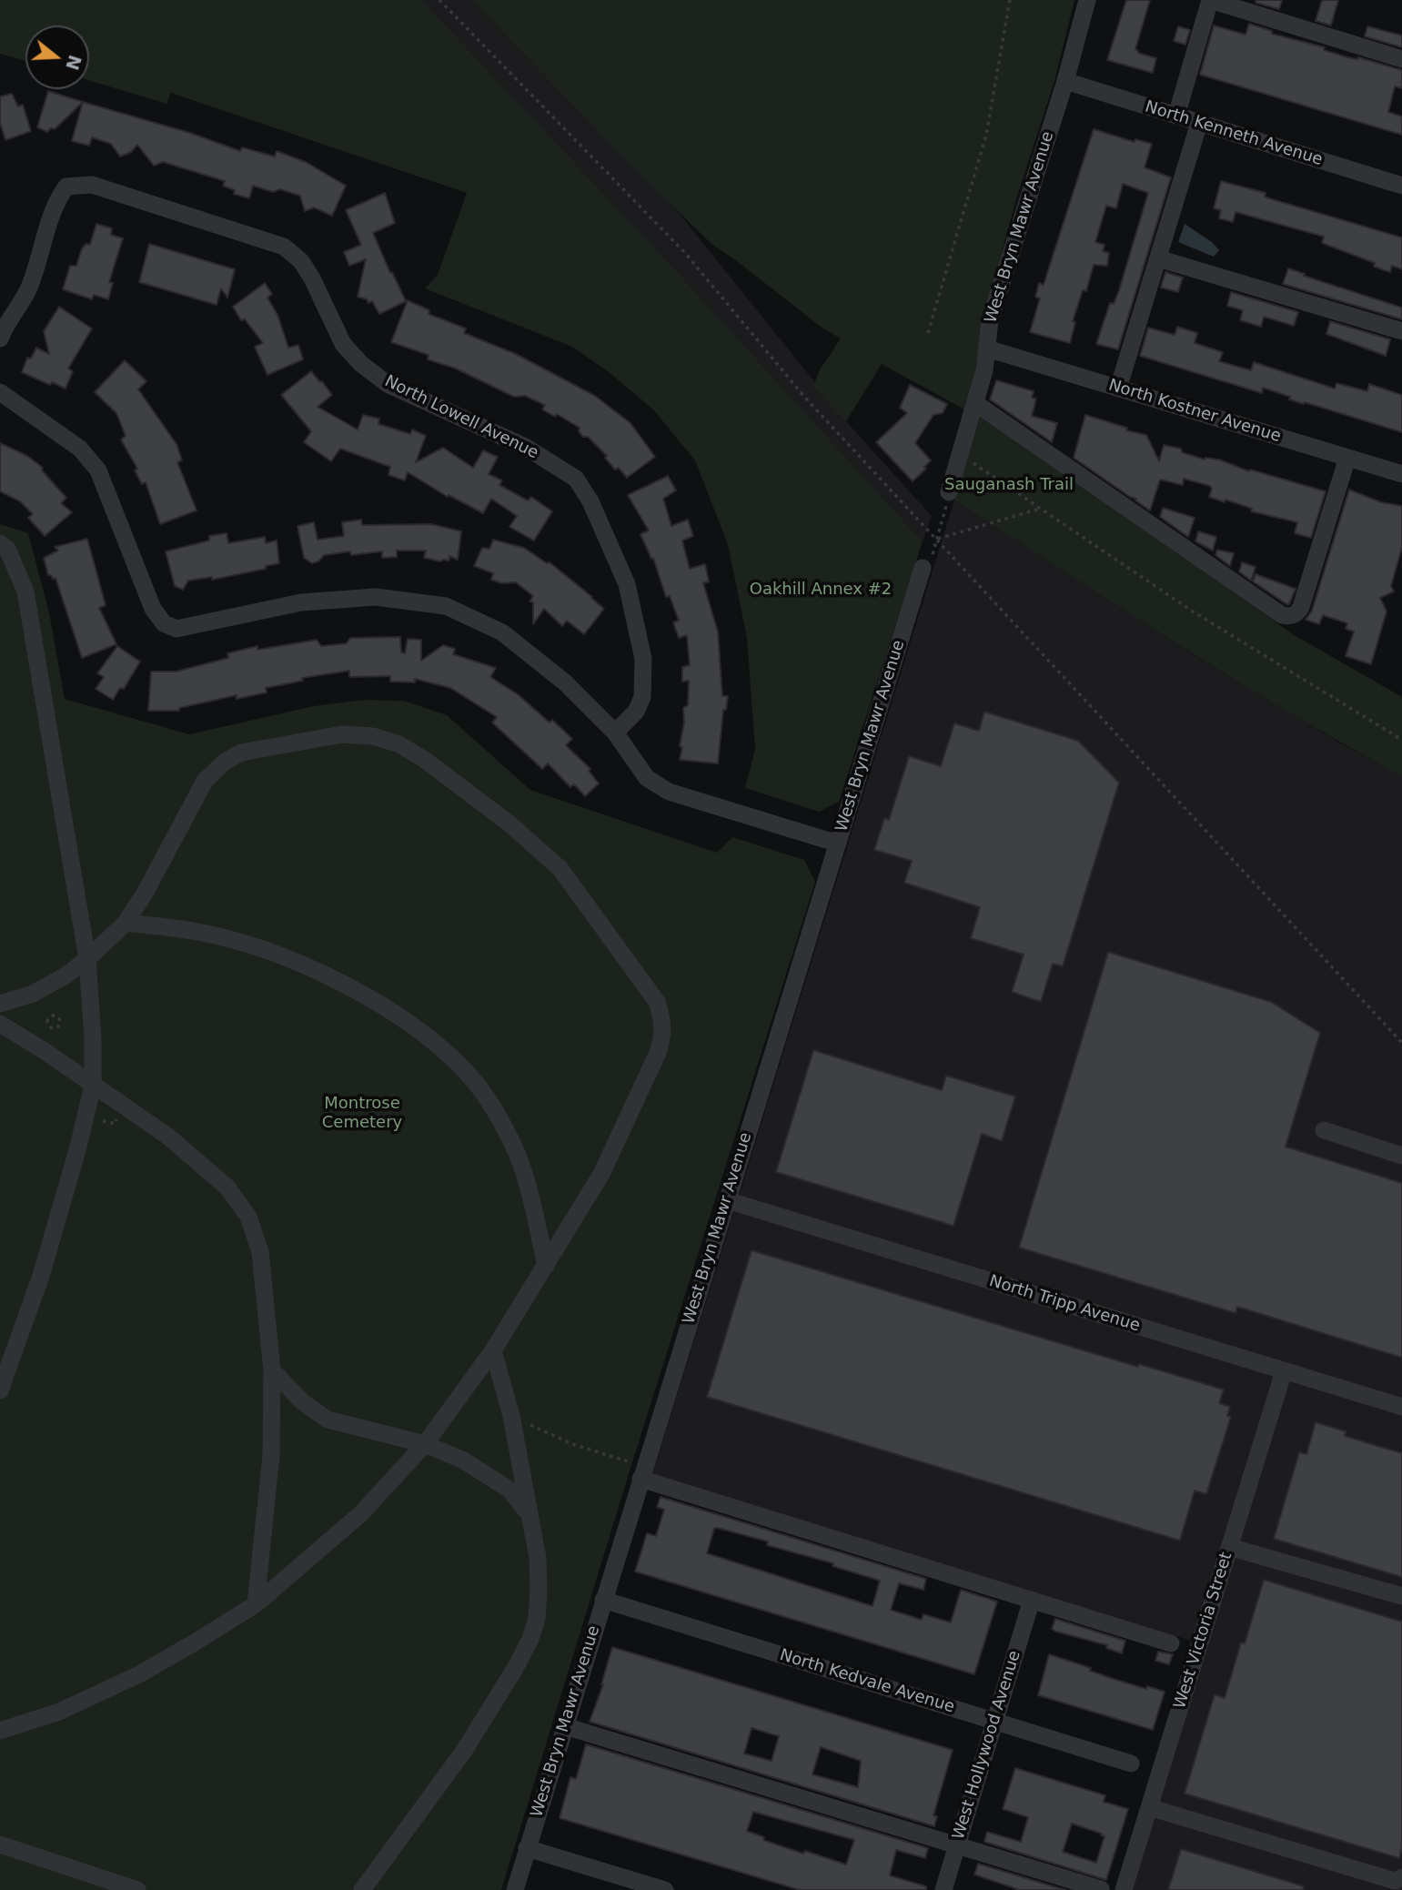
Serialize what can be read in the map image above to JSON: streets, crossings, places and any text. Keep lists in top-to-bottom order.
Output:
{
  "streets": {
    "street": [
      "North Kenneth Avenue",
      "West Bryn Mawr Avenue",
      "North Kostner Avenue",
      "North Lowell Avenue",
      "North Tripp Avenue",
      "West Victoria Street",
      "North Kedvale Avenue",
      "West Hollywood Avenue"
    ]
  },
  "crossings": [
    ["North Kenneth Avenue", "West Bryn Mawr Avenue"],
    ["West Bryn Mawr Avenue", "North Kostner Avenue"],
    ["West Bryn Mawr Avenue", "North Tripp Avenue"],
    ["West Bryn Mawr Avenue", "North Kedvale Avenue"],
    ["North Tripp Avenue", "West Victoria Street"],
    ["North Kedvale Avenue", "West Hollywood Avenue"]
  ],
  "parks": ["Sauganash Trail", "Oakhill Annex #2", "Montrose Cemetery"],
  "north": "right"
}
